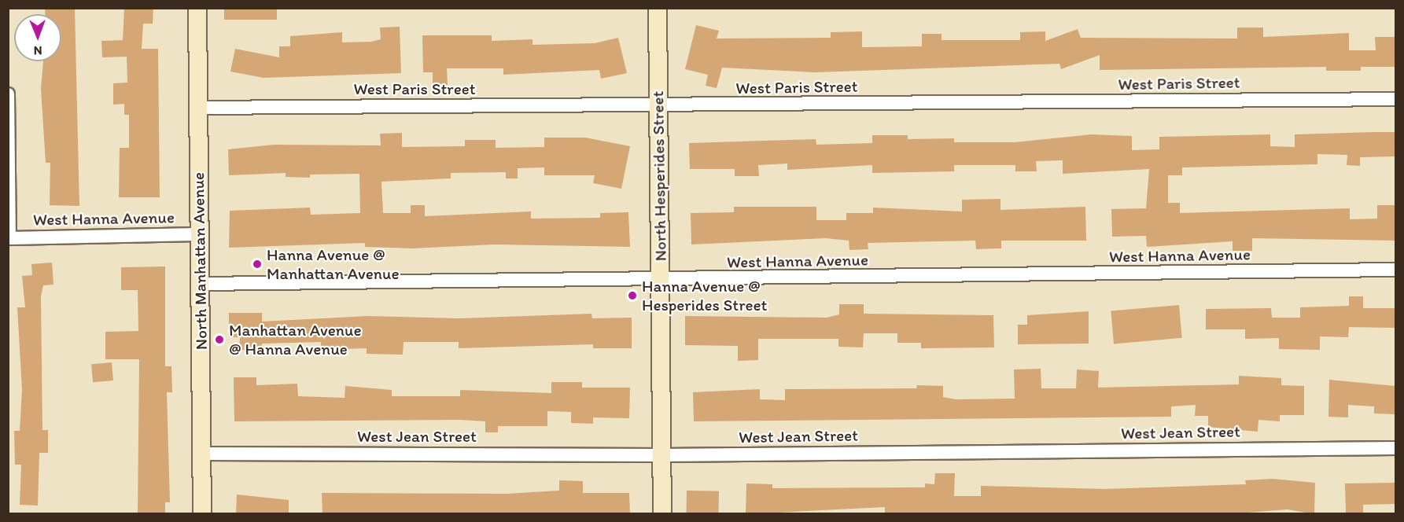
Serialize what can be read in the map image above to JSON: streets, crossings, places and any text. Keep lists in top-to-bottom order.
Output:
{
  "streets": {
    "street": [
      "West Paris Street",
      "North Hesperides Street",
      "West Hanna Avenue",
      "North Manhattan Avenue",
      "West Jean Street"
    ]
  },
  "crossings": [
    ["West Paris Street", "North Hesperides Street"],
    ["West Paris Street", "North Manhattan Avenue"],
    ["North Hesperides Street", "West Hanna Avenue"],
    ["North Hesperides Street", "West Jean Street"],
    ["West Hanna Avenue", "North Manhattan Avenue"],
    ["North Manhattan Avenue", "West Jean Street"]
  ],
  "places": ["Hanna Avenue @ Manhattan Avenue", "Hanna Avenue @ Hesperides Street", "Manhattan Avenue @ Hanna Avenue"],
  "north": "bottom"
}
